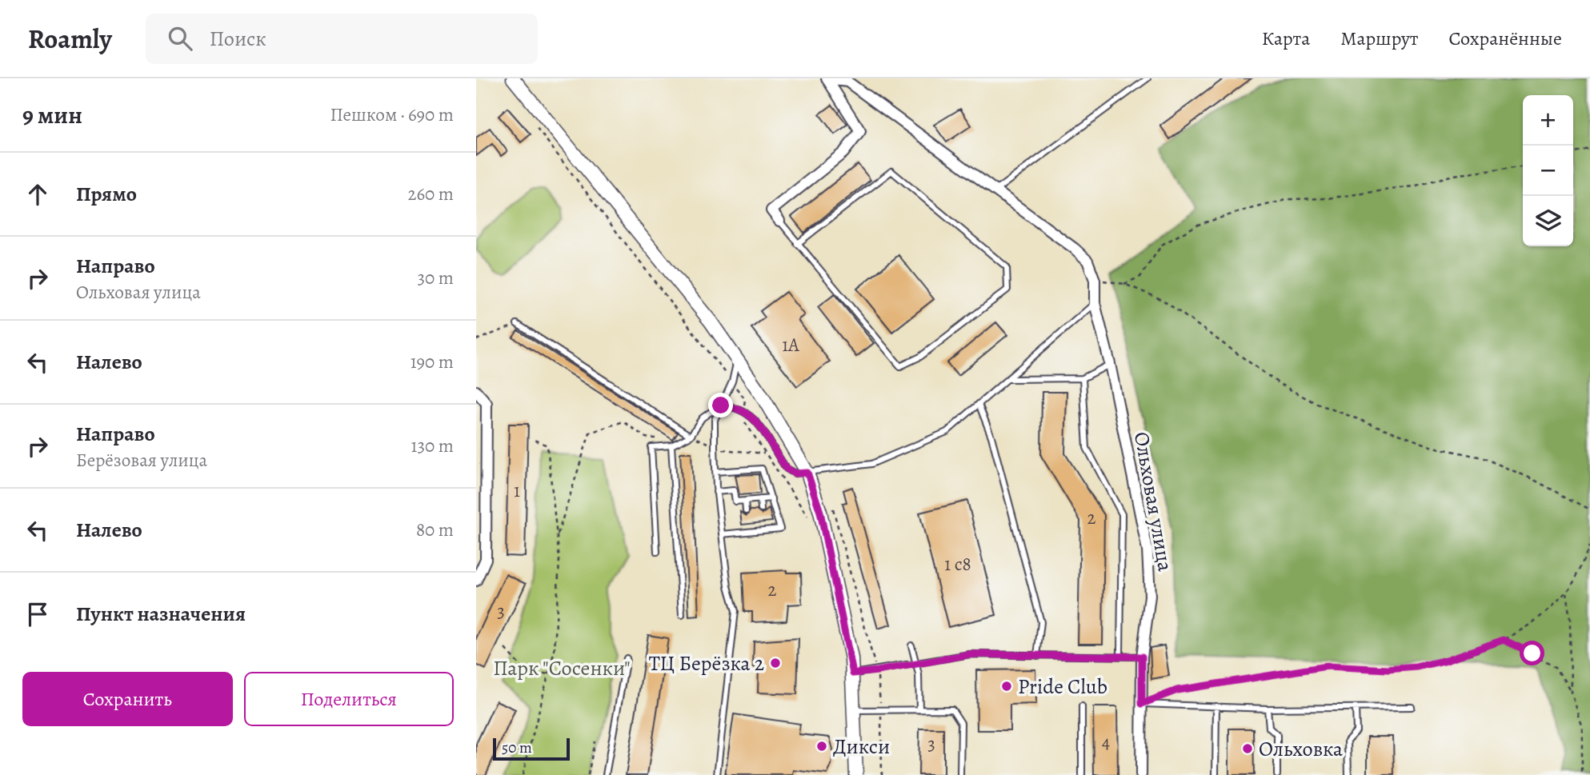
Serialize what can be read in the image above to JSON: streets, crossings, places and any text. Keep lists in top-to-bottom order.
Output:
{
  "streets": {
    "street": ["Ольховая улица"]
  },
  "parks": ["Парк \"Сосенки\""],
  "places": [
    "ТЦ Берёзка 2",
    "Pride Club",
    "Дикси",
    "Ольховка"
  ],
  "house_numbers": [
    "1А",
    "1",
    "2",
    "1 с8",
    "2",
    "3",
    "4",
    "3"
  ],
  "scale_bar": "50 m",
  "page": {
    "header": "Roamly",
    "search": "Поиск",
    "nav": ["Карта", "Маршрут", "Сохранённые"],
    "heading": ["9 мин", "Пешком · 690 m"],
    "map_buttons": ["+", "−"],
    "list": [
      ["Прямо", "260 m"],
      ["Направо", "Ольховая улица", "30 m"],
      ["Налево", "190 m"],
      ["Направо", "Берёзовая улица", "130 m"],
      ["Налево", "80 m"],
      "Пункт назначения"
    ],
    "buttons": ["Сохранить", "Поделиться"],
    "scale": "50 m"
  }
}
